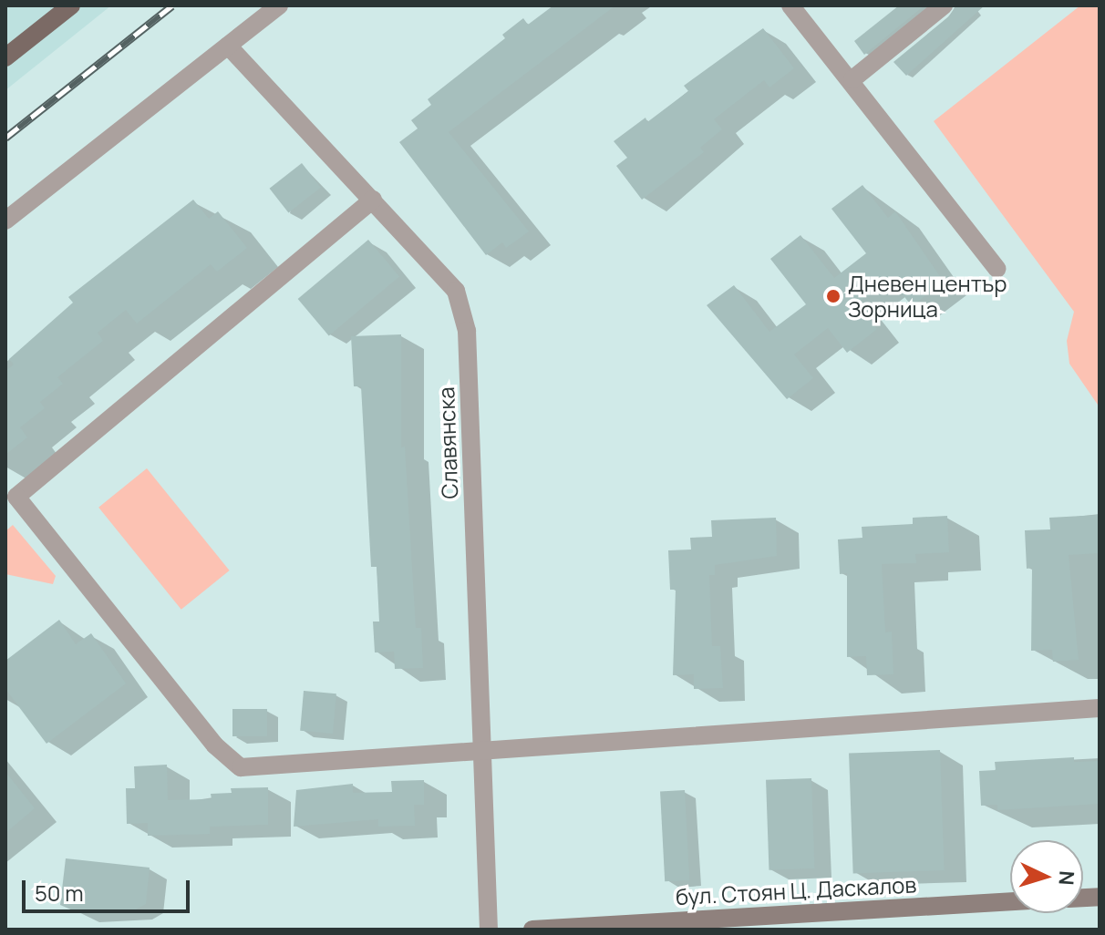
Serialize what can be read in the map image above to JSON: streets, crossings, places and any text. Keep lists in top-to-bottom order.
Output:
{
  "streets": {
    "street": ["Славянска", "бул. Стоян Ц. Даскалов"]
  },
  "places": ["Дневен център Зорница"],
  "scale_bar": "50 m",
  "north": "right"
}
